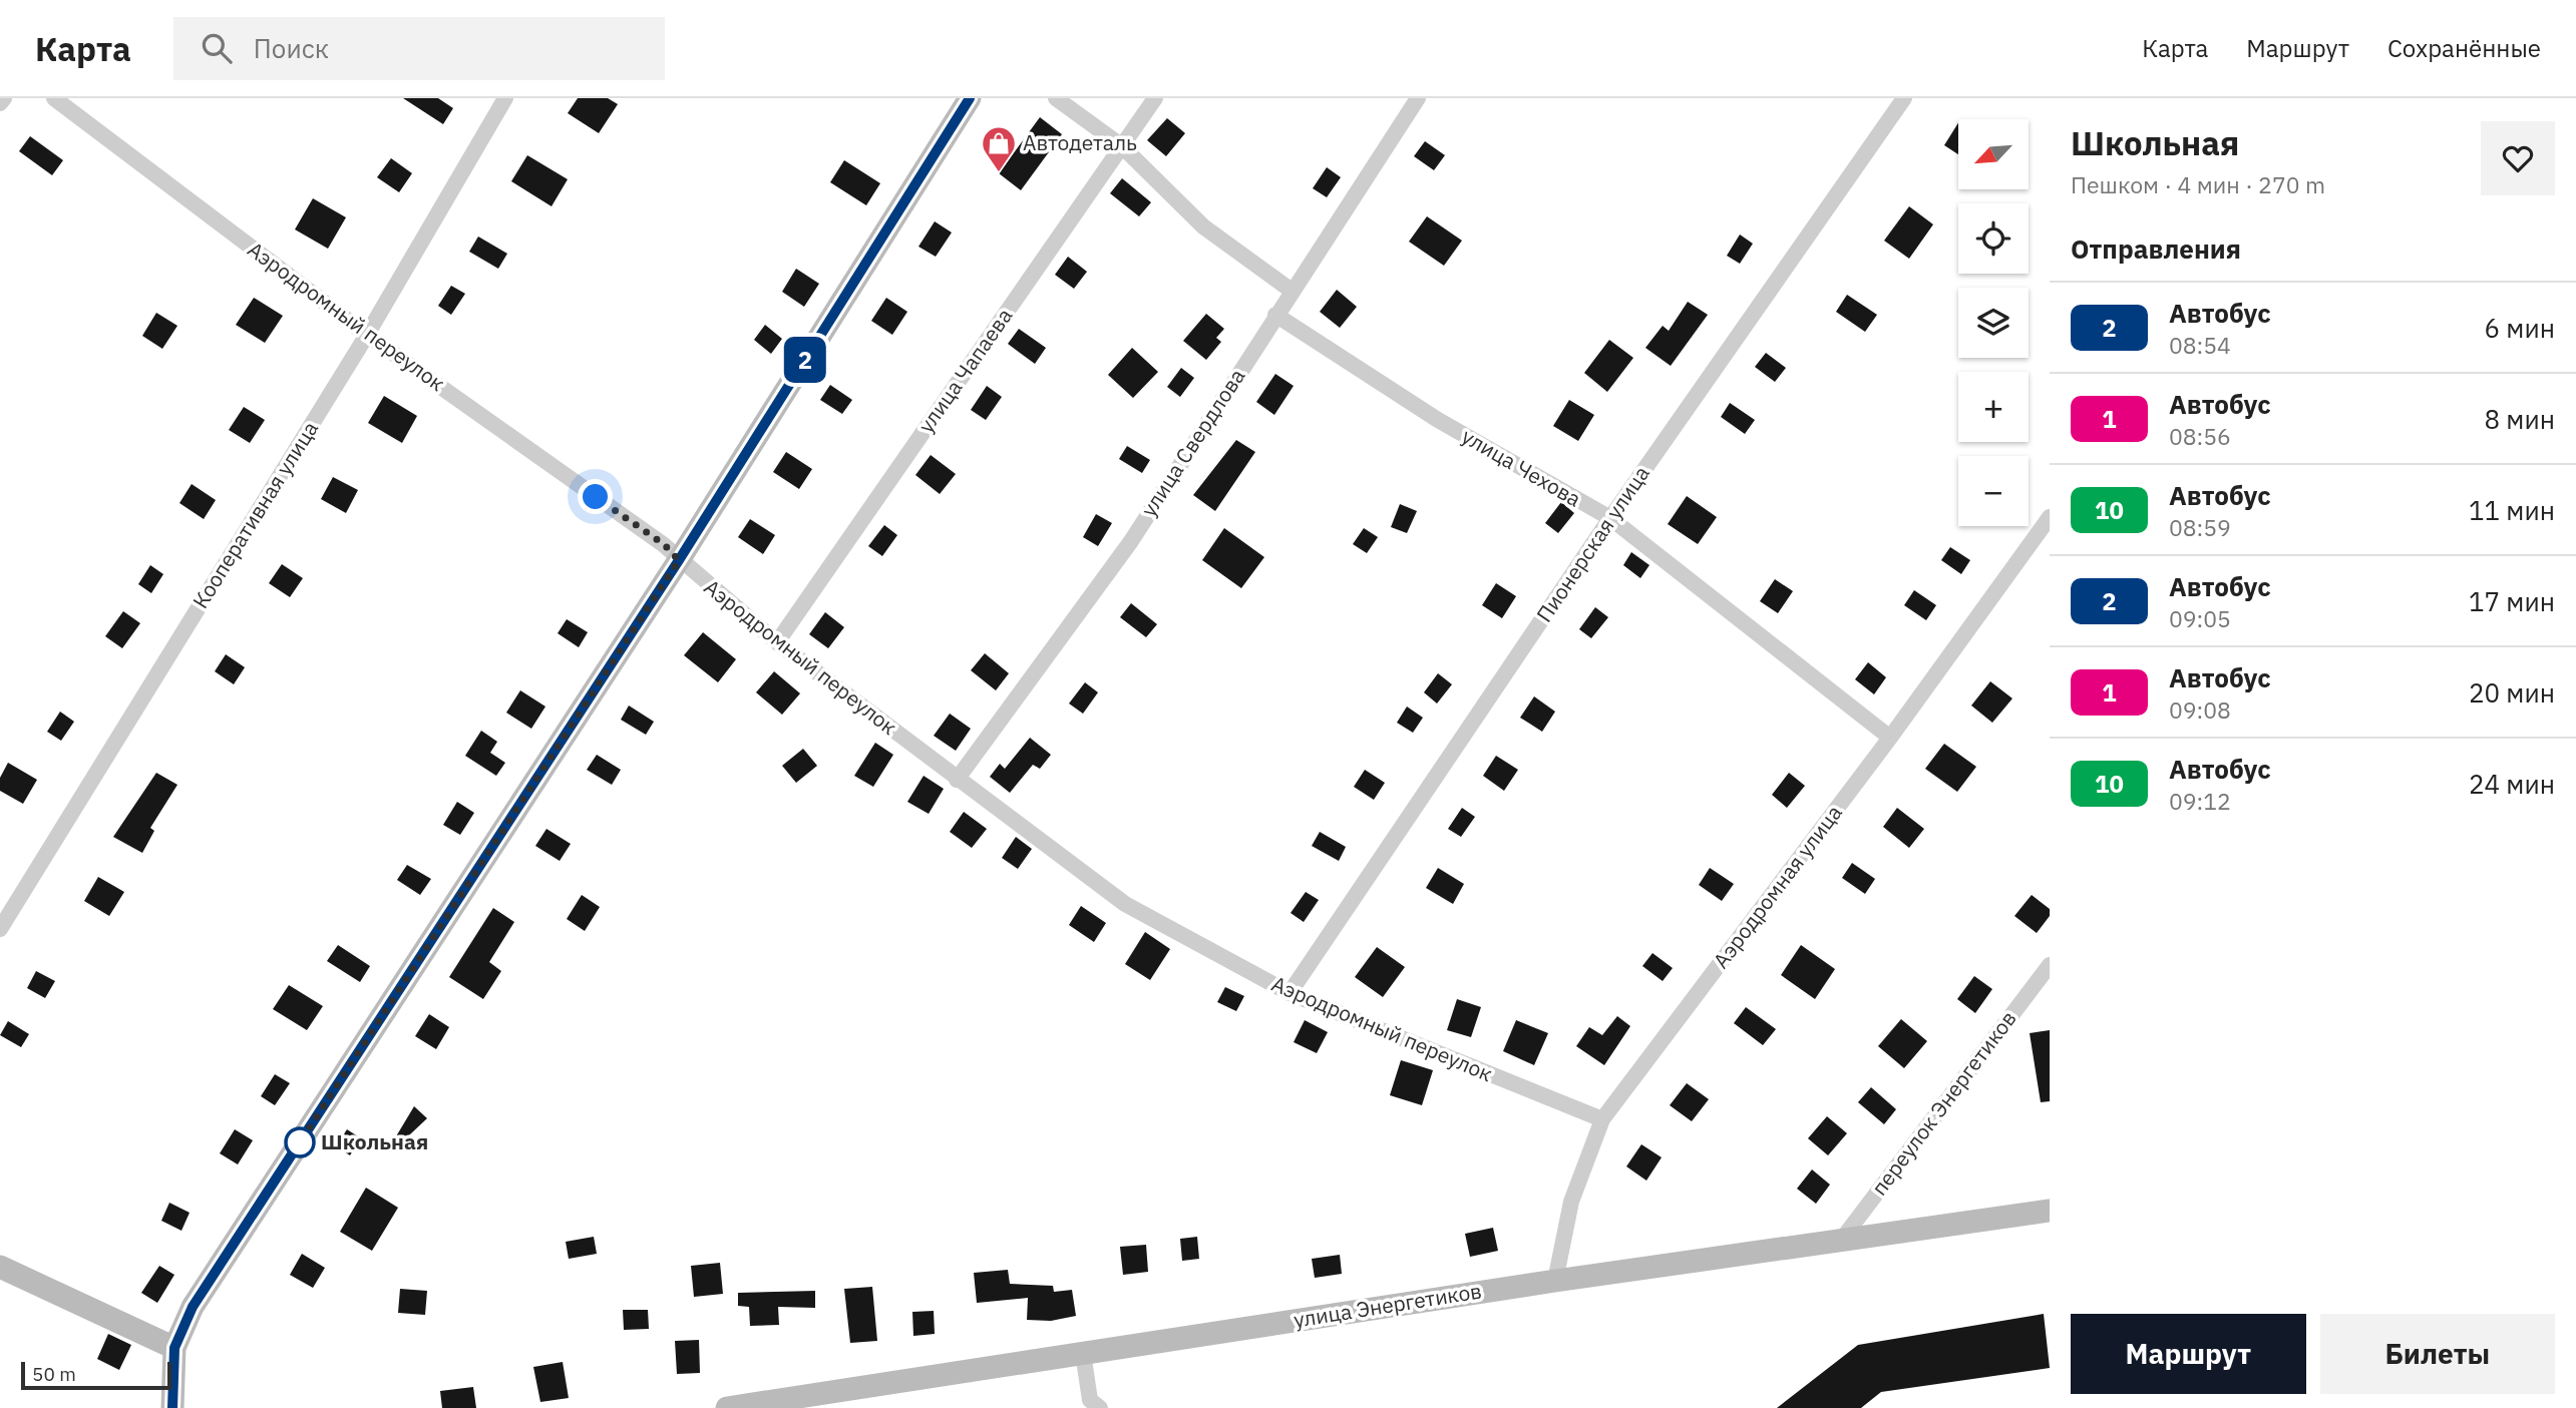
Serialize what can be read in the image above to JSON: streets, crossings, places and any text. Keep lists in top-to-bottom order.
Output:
{
  "streets": {
    "main road": ["улица Энергетиков"],
    "street": [
      "Аэродромный переулок",
      "улица Чапаева",
      "улица Свердлова",
      "улица Чехова",
      "Кооперативная улица",
      "Пионерская улица",
      "Аэродромная улица",
      "переулок Энергетиков"
    ]
  },
  "crossings": [
    ["Аэродромный переулок", "улица Чапаева"],
    ["Аэродромный переулок", "улица Свердлова"],
    ["Аэродромный переулок", "Кооперативная улица"],
    ["Аэродромный переулок", "Пионерская улица"],
    ["Аэродромный переулок", "Аэродромная улица"],
    ["улица Свердлова", "улица Чехова"],
    ["улица Чехова", "Пионерская улица"],
    ["улица Чехова", "Аэродромная улица"],
    ["Аэродромная улица", "улица Энергетиков"],
    ["переулок Энергетиков", "улица Энергетиков"]
  ],
  "places": {
    "shop": ["Автодеталь"],
    "other": ["Школьная"]
  },
  "lines": ["bus line 2"],
  "scale_bar": "50 m",
  "north": "bottom left",
  "page": {
    "header": "Карта",
    "search": "Поиск",
    "nav": ["Карта", "Маршрут", "Сохранённые"],
    "on_map": "2",
    "heading": [
      ["Школьная", "Пешком · 4 мин · 270 m"],
      "Отправления"
    ],
    "map_buttons": ["+", "−"],
    "list": [
      {
        "mark": "2",
        "name": "Автобус",
        "note": "08:54",
        "value": "6 мин"
      },
      {
        "mark": "1",
        "name": "Автобус",
        "note": "08:56",
        "value": "8 мин"
      },
      {
        "mark": "10",
        "name": "Автобус",
        "note": "08:59",
        "value": "11 мин"
      },
      {
        "mark": "2",
        "name": "Автобус",
        "note": "09:05",
        "value": "17 мин"
      },
      {
        "mark": "1",
        "name": "Автобус",
        "note": "09:08",
        "value": "20 мин"
      },
      {
        "mark": "10",
        "name": "Автобус",
        "note": "09:12",
        "value": "24 мин"
      }
    ],
    "buttons": ["Маршрут", "Билеты"],
    "scale": "50 m"
  }
}
